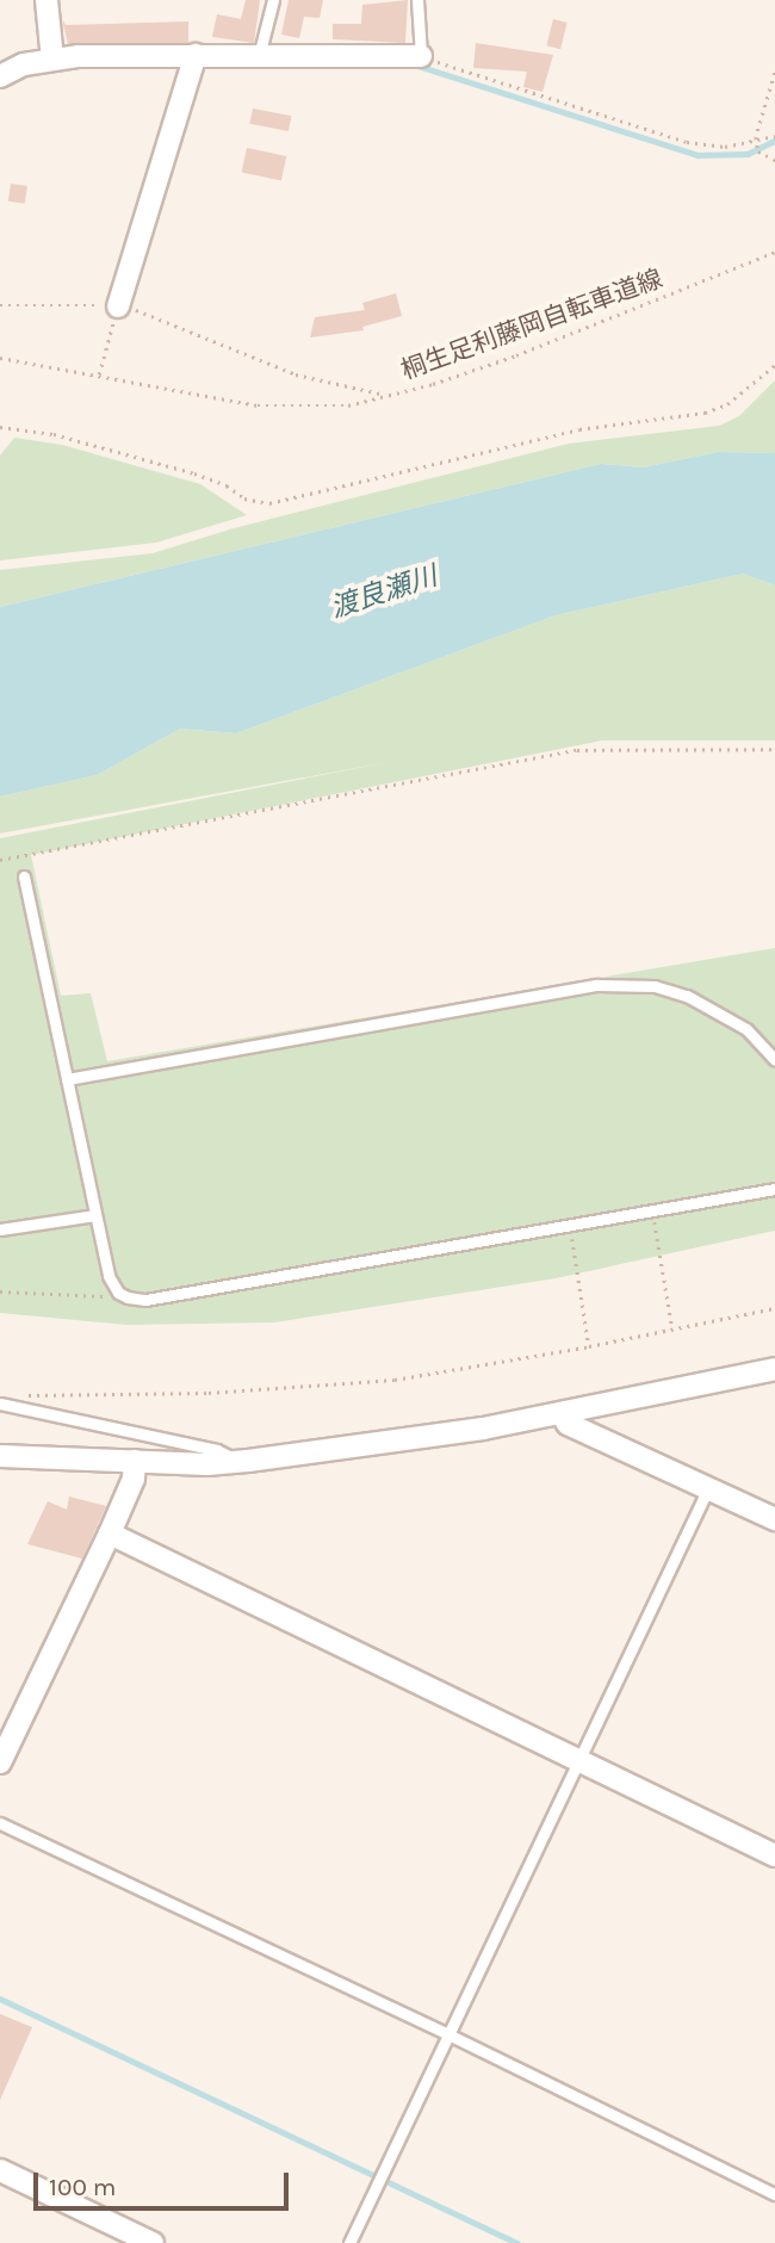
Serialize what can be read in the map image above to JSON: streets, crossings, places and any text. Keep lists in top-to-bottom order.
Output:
{
  "streets": {
    "path": ["桐生足利藤岡自転車道線"]
  },
  "water": ["渡良瀬川"],
  "scale_bar": "100 m"
}
